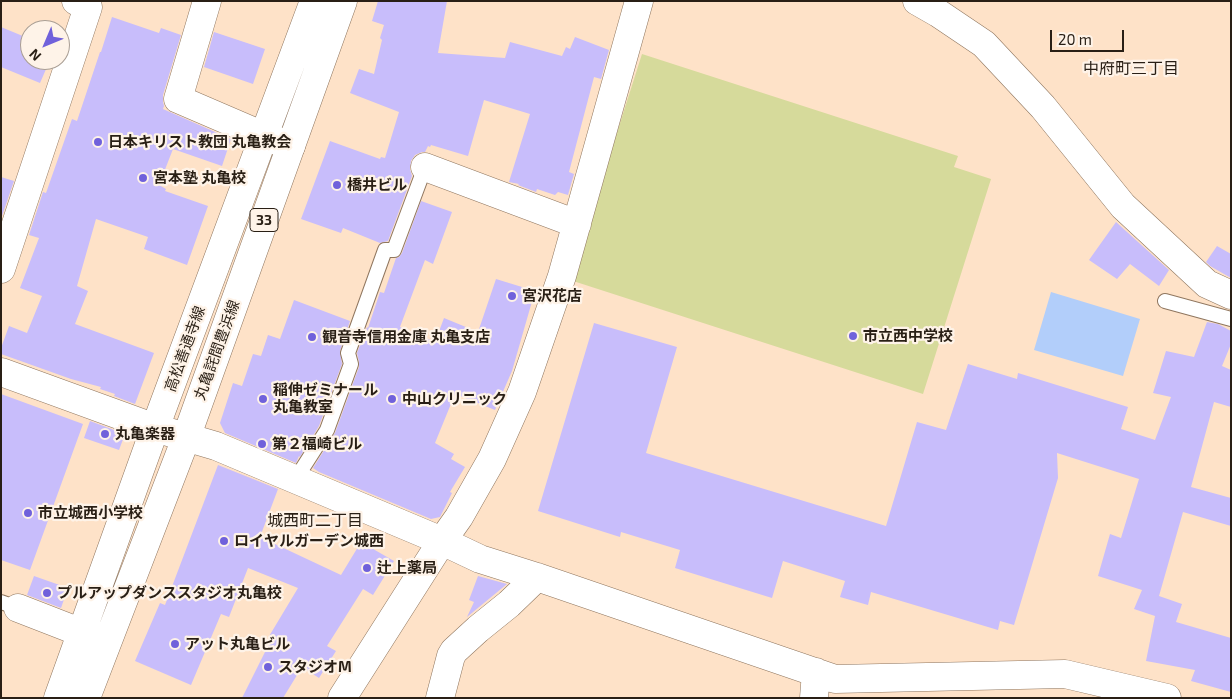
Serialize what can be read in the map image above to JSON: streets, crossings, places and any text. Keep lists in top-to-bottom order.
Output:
{
  "streets": {
    "street": ["33", "高松善通寺線", "丸亀詫間豊浜線"]
  },
  "districts": ["中府町三丁目", "城西町二丁目"],
  "places": [
    "日本キリスト教団 丸亀教会",
    "宮本塾 丸亀校",
    "橋井ビル",
    "宮沢花店",
    "市立西中学校",
    "観音寺信用金庫 丸亀支店",
    "稲伸ゼミナール 丸亀教室",
    "中山クリニック",
    "丸亀楽器",
    "第２福崎ビル",
    "市立城西小学校",
    "ロイヤルガーデン城西",
    "辻上薬局",
    "プルアップダンススタジオ丸亀校",
    "アット丸亀ビル",
    "スタジオM"
  ],
  "scale_bar": "20 m",
  "north": "bottom left"
}
